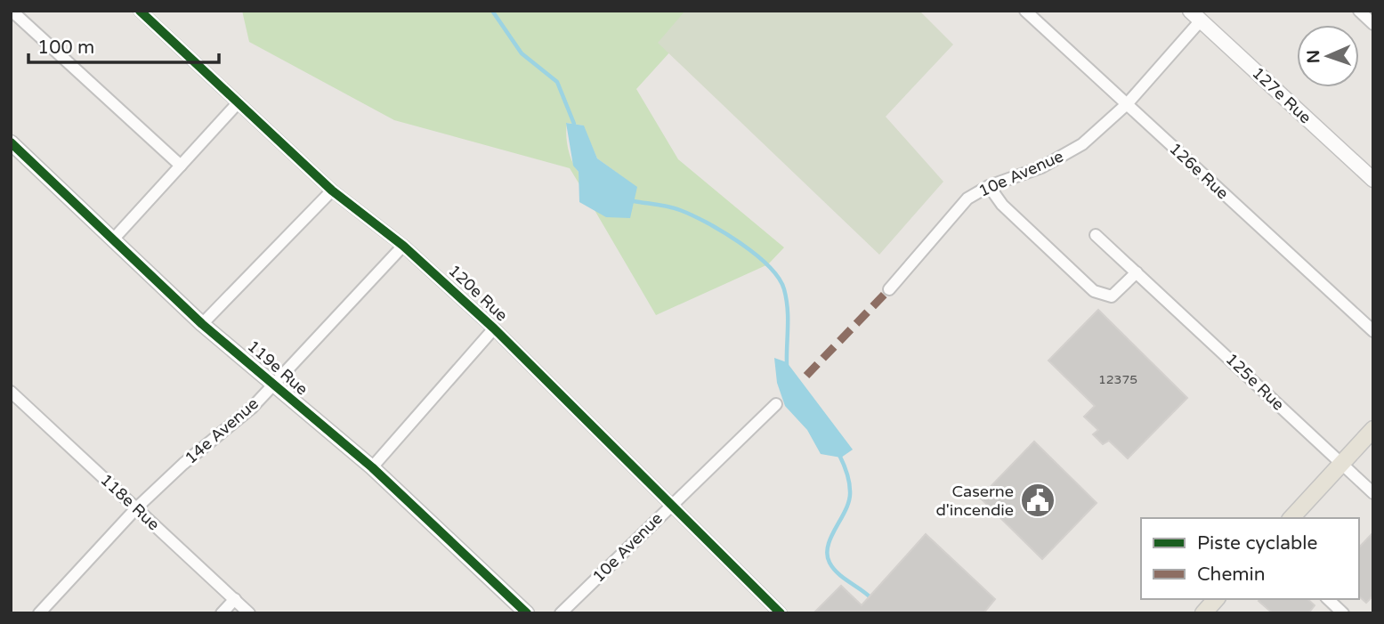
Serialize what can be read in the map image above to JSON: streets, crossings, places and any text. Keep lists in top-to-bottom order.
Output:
{
  "streets": {
    "street": [
      "127e Rue",
      "126e Rue",
      "10e Avenue",
      "120e Rue",
      "119e Rue",
      "125e Rue",
      "14e Avenue",
      "118e Rue"
    ]
  },
  "crossings": [
    ["127e Rue", "10e Avenue"],
    ["126e Rue", "10e Avenue"],
    ["10e Avenue", "120e Rue"],
    ["120e Rue", "14e Avenue"],
    ["119e Rue", "14e Avenue"],
    ["14e Avenue", "118e Rue"]
  ],
  "places": {
    "public building": ["Caserne d'incendie"]
  },
  "house_numbers": ["12375"],
  "legend": ["Piste cyclable", "Chemin"],
  "scale_bar": "100 m",
  "north": "left"
}
